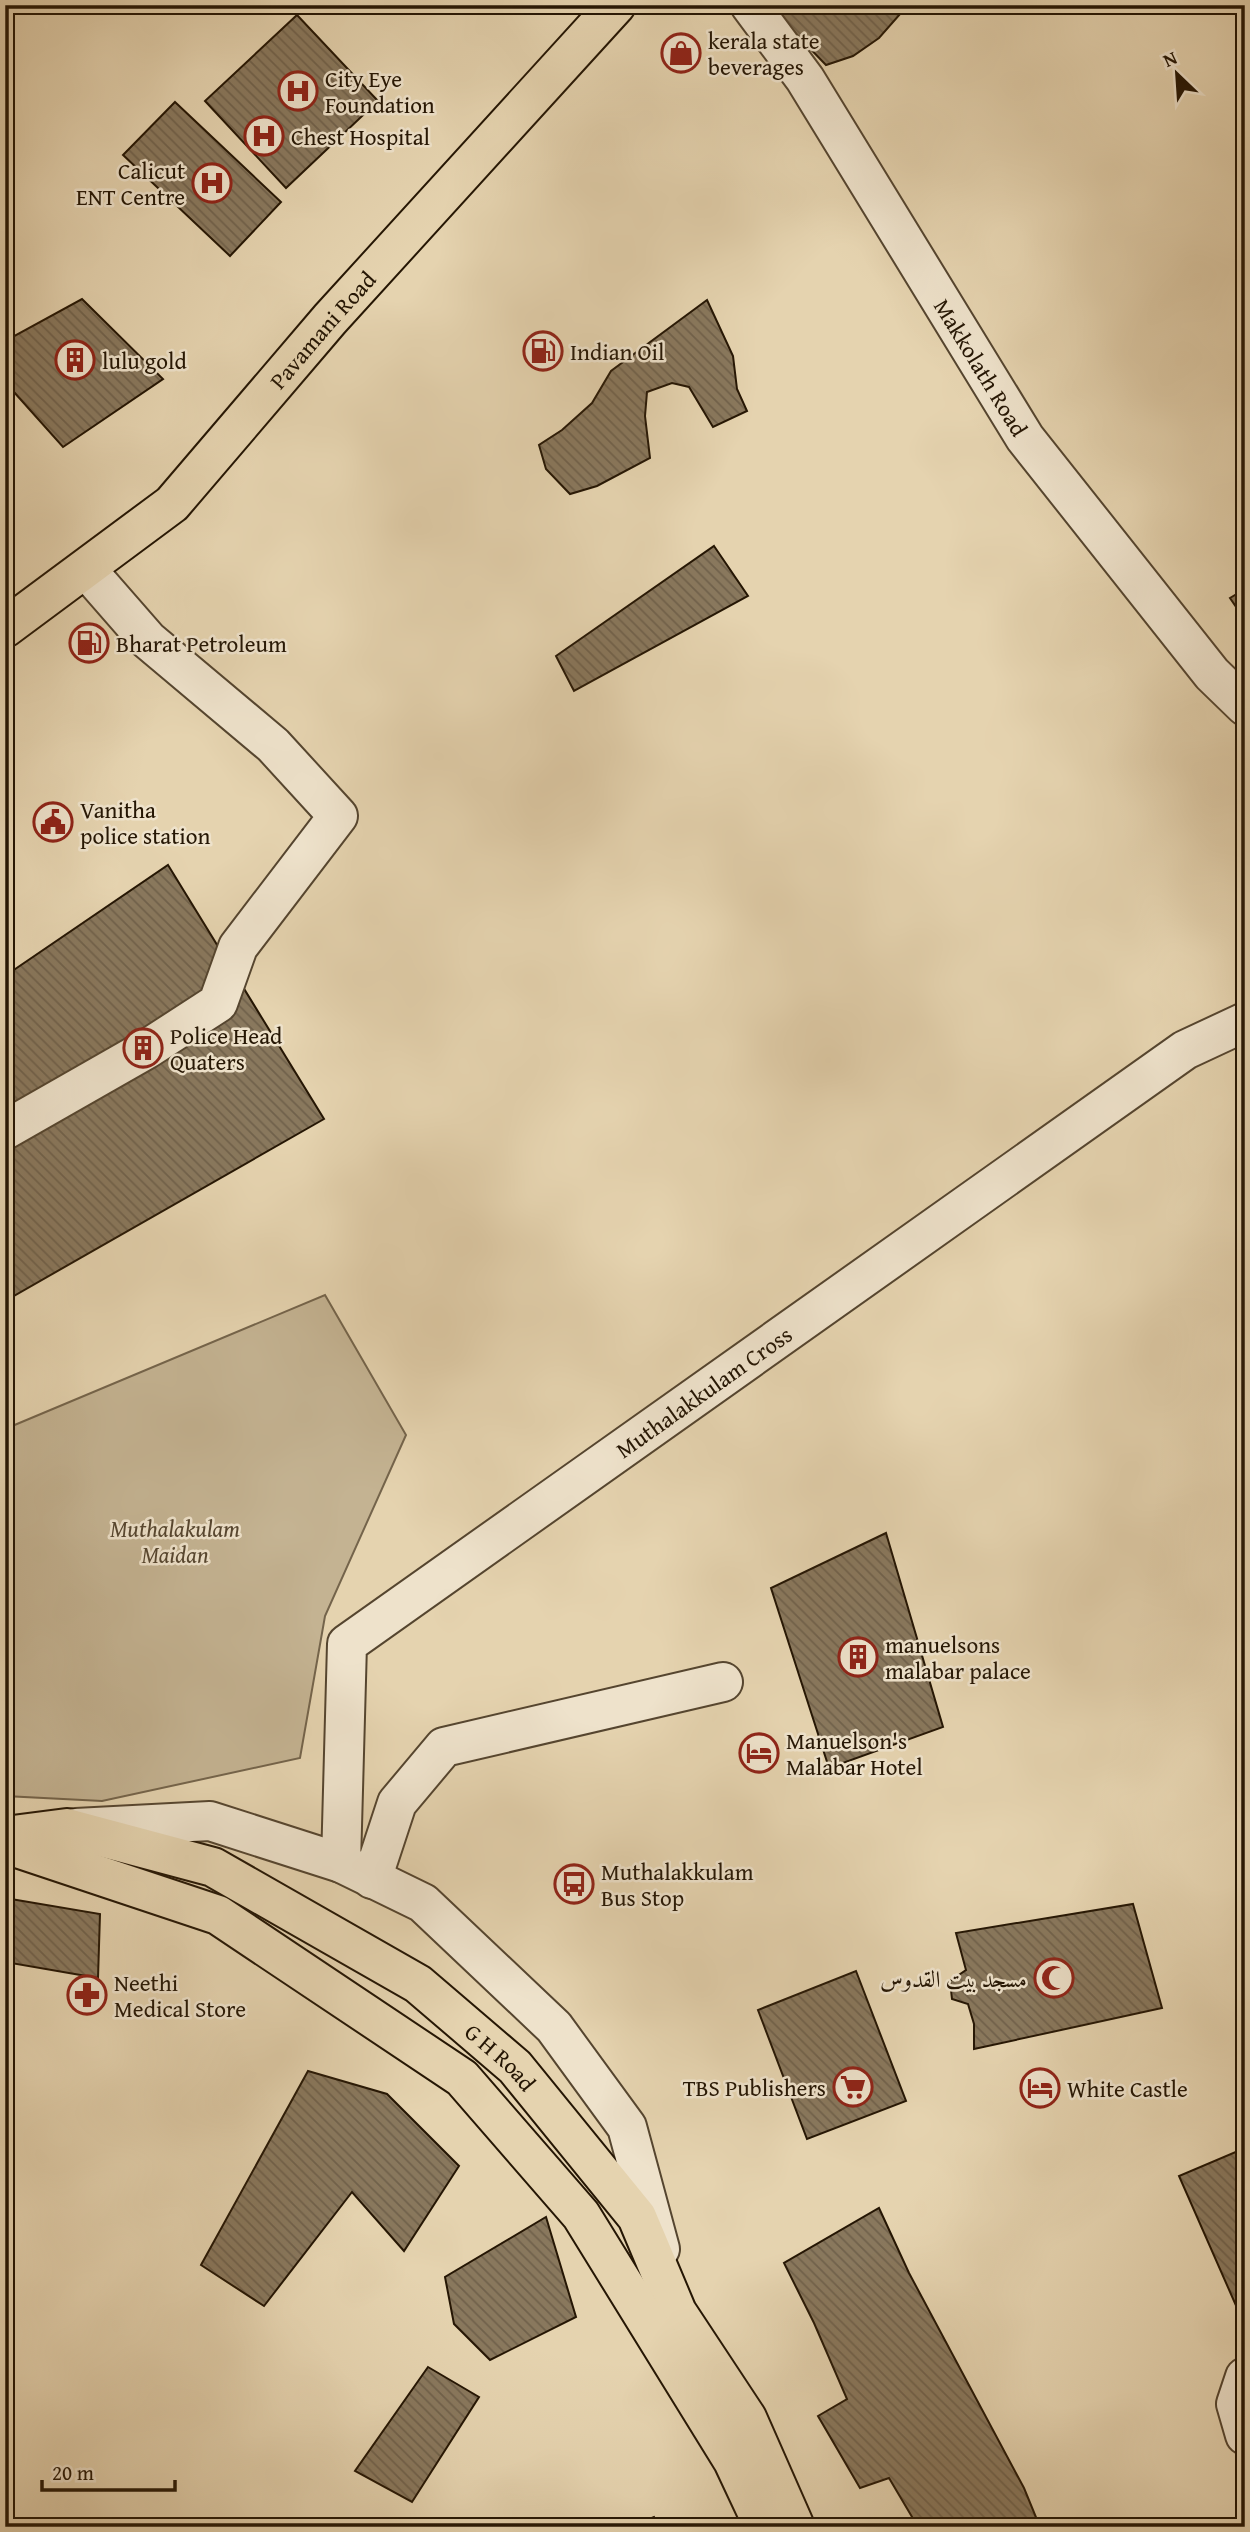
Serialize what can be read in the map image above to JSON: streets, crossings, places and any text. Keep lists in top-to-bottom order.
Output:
{
  "streets": {
    "main road": ["Pavamani Road", "G H Road"],
    "street": ["Makkolath Road", "Muthalakkulam Cross"]
  },
  "parks": ["Muthalakulam Maidan"],
  "places": {
    "shop": ["kerala state beverages"],
    "hospital": ["City Eye Foundation", "Chest Hospital", "Calicut ENT Centre"],
    "fuel station": ["Indian Oil", "Bharat Petroleum"],
    "building": ["lulu gold", "Police Head Quaters", "manuelsons malabar palace"],
    "public building": ["Vanitha police station"],
    "hotel": ["Manuelson's Malabar Hotel", "White Castle"],
    "bus stop": ["Muthalakkulam Bus Stop"],
    "mosque": ["مسجد بیت القدوس"],
    "pharmacy": ["Neethi Medical Store"],
    "supermarket": ["TBS Publishers"]
  },
  "scale_bar": "20 m",
  "north": "top left"
}
